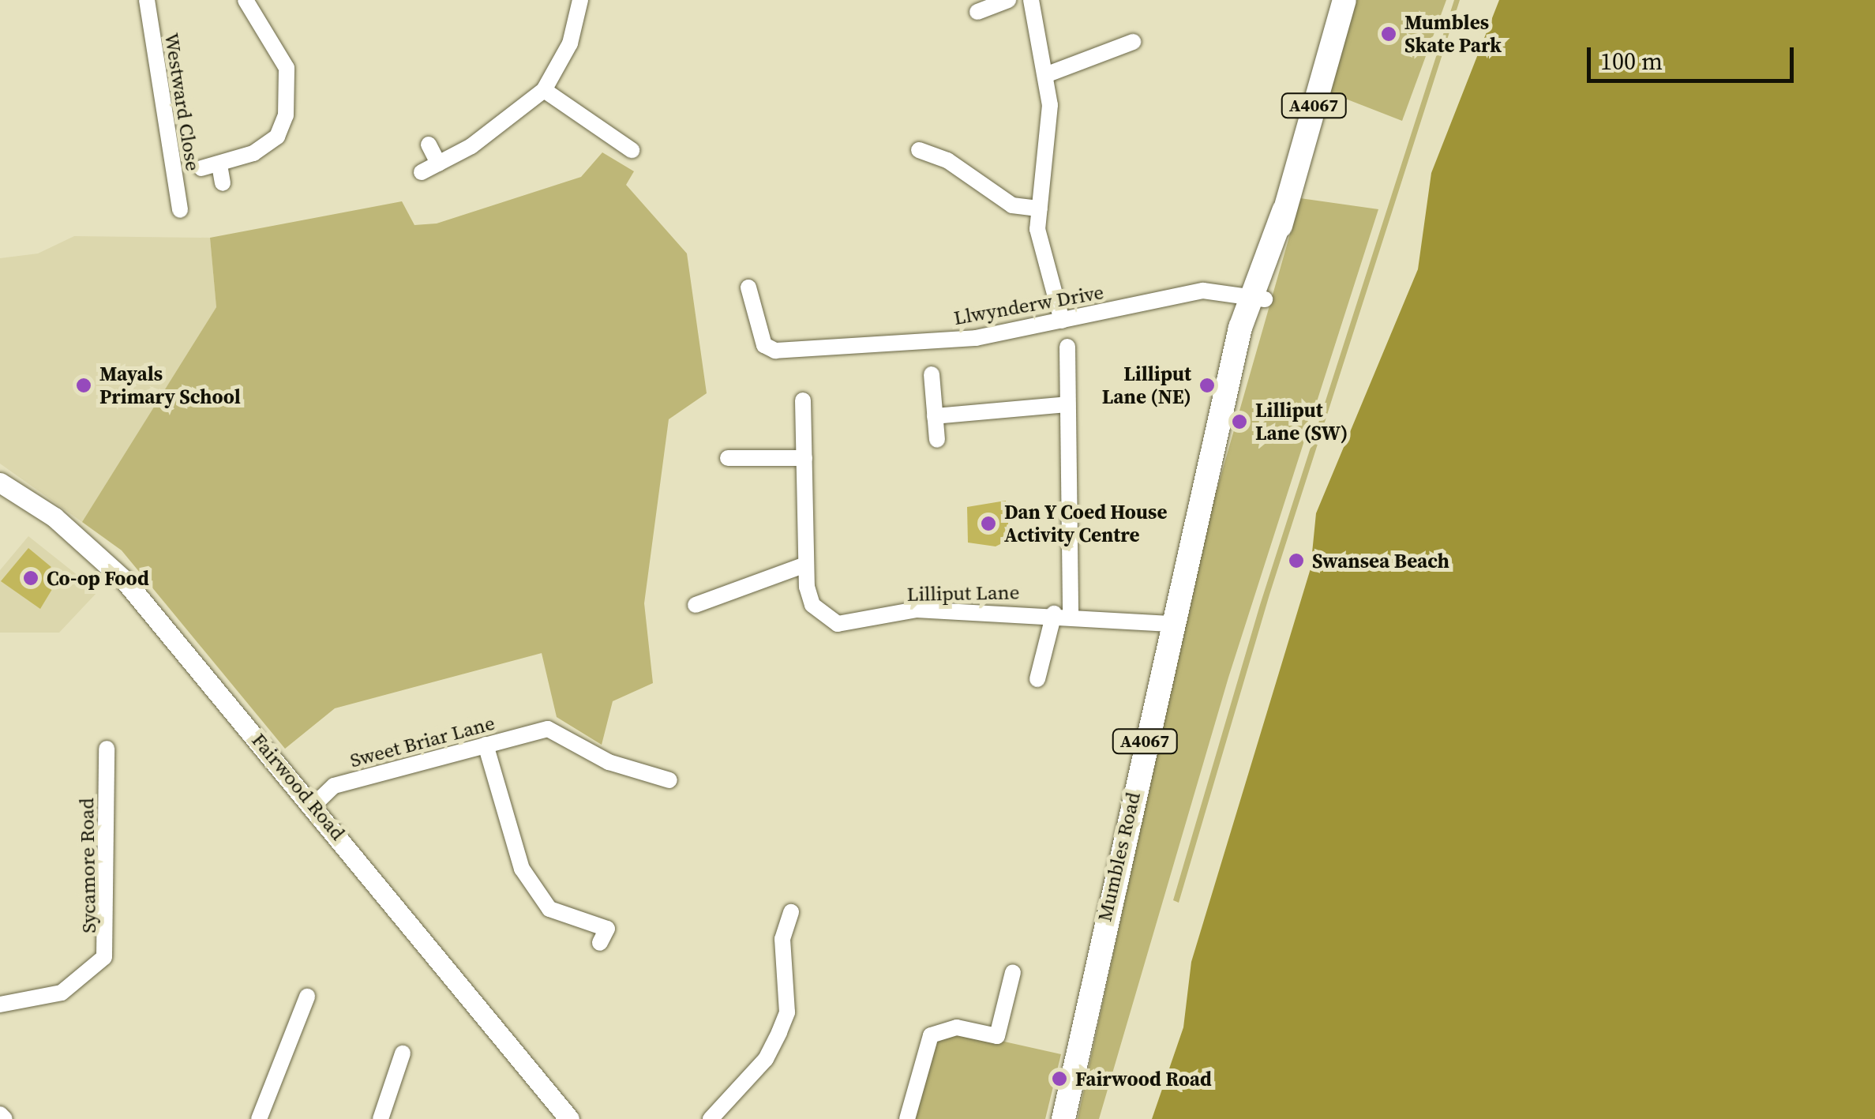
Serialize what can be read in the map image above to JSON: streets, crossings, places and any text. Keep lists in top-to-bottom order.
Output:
{
  "streets": {
    "main road": ["A4067", "Mumbles Road"],
    "street": [
      "Westward Close",
      "Llwynderw Drive",
      "Lilliput Lane",
      "Sweet Briar Lane",
      "Fairwood Road",
      "Sycamore Road"
    ]
  },
  "crossings": [
    ["Llwynderw Drive", "Mumbles Road"],
    ["Lilliput Lane", "Mumbles Road"],
    ["Sweet Briar Lane", "Fairwood Road"]
  ],
  "places": [
    "Mumbles Skate Park",
    "Mayals Primary School",
    "Lilliput Lane (NE)",
    "Lilliput Lane (SW)",
    "Dan Y Coed House Activity Centre",
    "Swansea Beach",
    "Co-op Food",
    "Fairwood Road"
  ],
  "scale_bar": "100 m"
}
